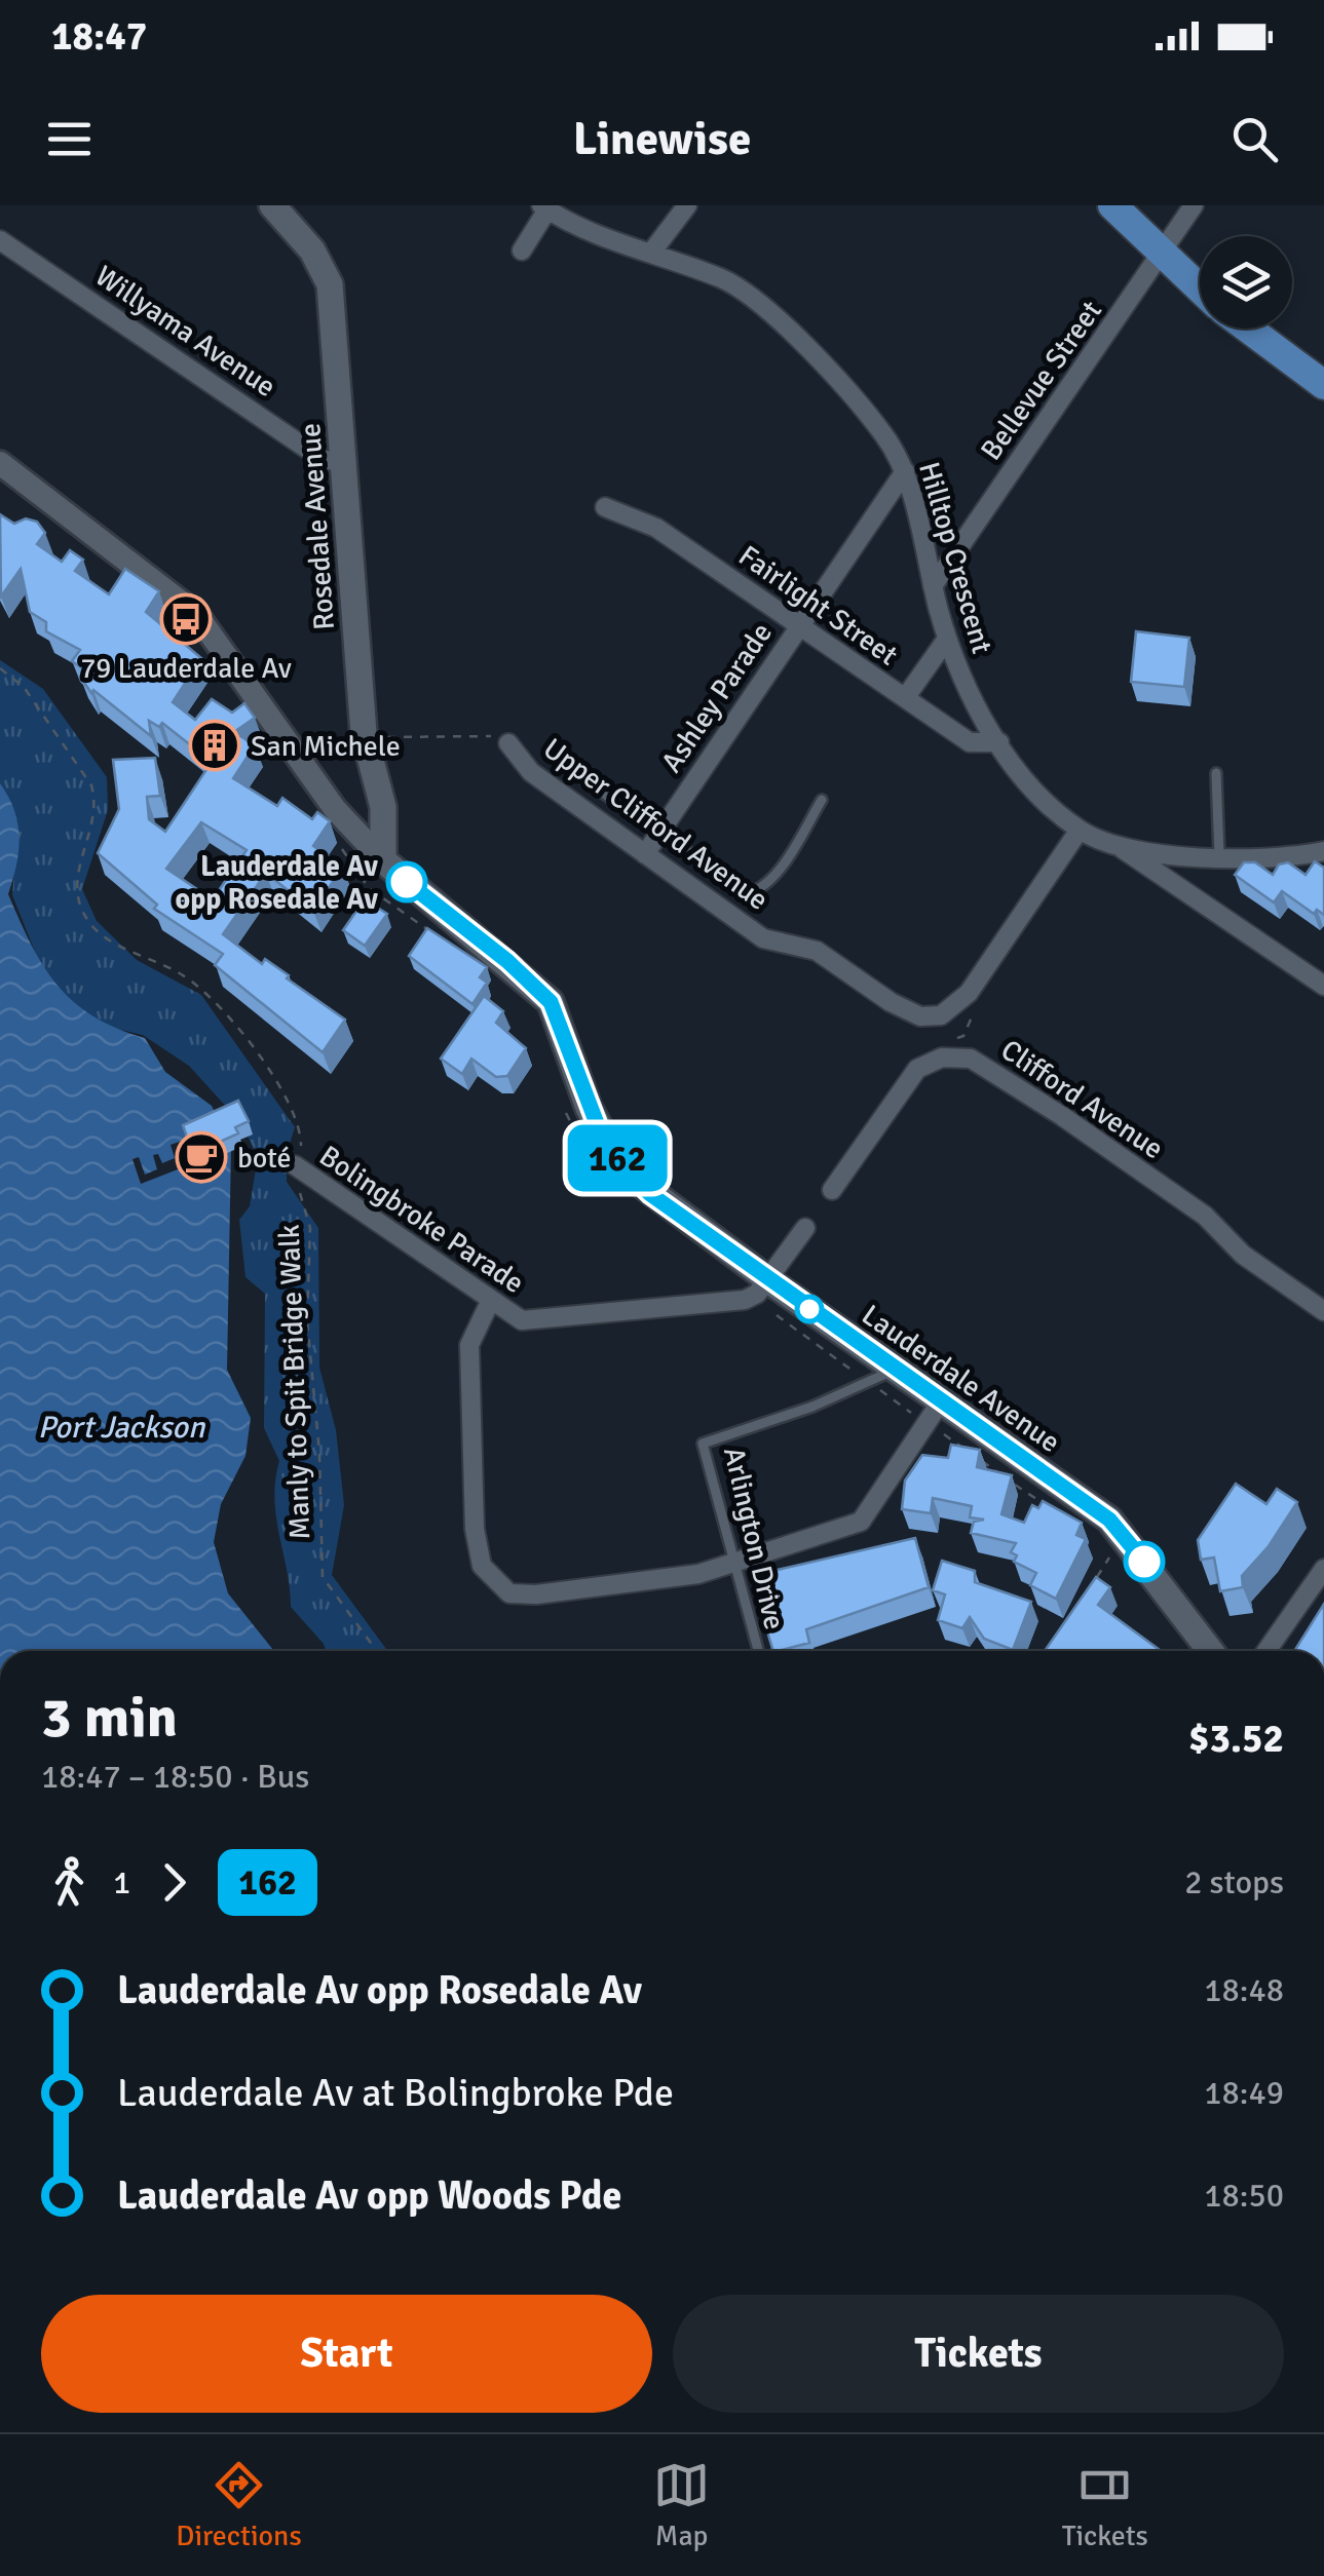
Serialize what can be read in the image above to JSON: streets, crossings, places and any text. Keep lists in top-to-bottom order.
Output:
{
  "streets": {
    "main road": ["Rosedale Avenue", "Lauderdale Avenue"],
    "street": [
      "Willyama Avenue",
      "Bellevue Street",
      "Hilltop Crescent",
      "Fairlight Street",
      "Ashley Parade",
      "Upper Clifford Avenue",
      "Clifford Avenue",
      "Bolingbroke Parade"
    ],
    "lane": ["Arlington Drive"],
    "path": ["Manly to Spit Bridge Walk"]
  },
  "crossings": [
    ["Willyama Avenue", "Rosedale Avenue"],
    ["Bellevue Street", "Hilltop Crescent"],
    ["Rosedale Avenue", "Lauderdale Avenue"],
    ["Hilltop Crescent", "Fairlight Street"],
    ["Hilltop Crescent", "Ashley Parade"],
    ["Hilltop Crescent", "Upper Clifford Avenue"],
    ["Fairlight Street", "Ashley Parade"],
    ["Ashley Parade", "Upper Clifford Avenue"],
    ["Bolingbroke Parade", "Lauderdale Avenue"],
    ["Bolingbroke Parade", "Manly to Spit Bridge Walk"],
    ["Lauderdale Avenue", "Arlington Drive"]
  ],
  "water": ["Port Jackson"],
  "places": {
    "bus stop": ["79 Lauderdale Av"],
    "building": ["San Michele"],
    "other": ["Lauderdale Av opp Rosedale Av"],
    "cafe": ["boté"]
  },
  "lines": ["bus line 162"],
  "page": {
    "status": "18:47",
    "header": "Linewise",
    "on_map": "162",
    "heading": ["3 min", "18:47 – 18:50 · Bus", "$3.52"],
    "legs": ["1", "162", "2 stops"],
    "list": [
      {
        "name": "Lauderdale Av opp Rosedale Av",
        "value": "18:48"
      },
      {
        "name": "Lauderdale Av at Bolingbroke Pde",
        "value": "18:49"
      },
      {
        "name": "Lauderdale Av opp Woods Pde",
        "value": "18:50"
      }
    ],
    "buttons": ["Start", "Tickets"],
    "tabs": ["Directions", "Map", "Tickets"]
  }
}
